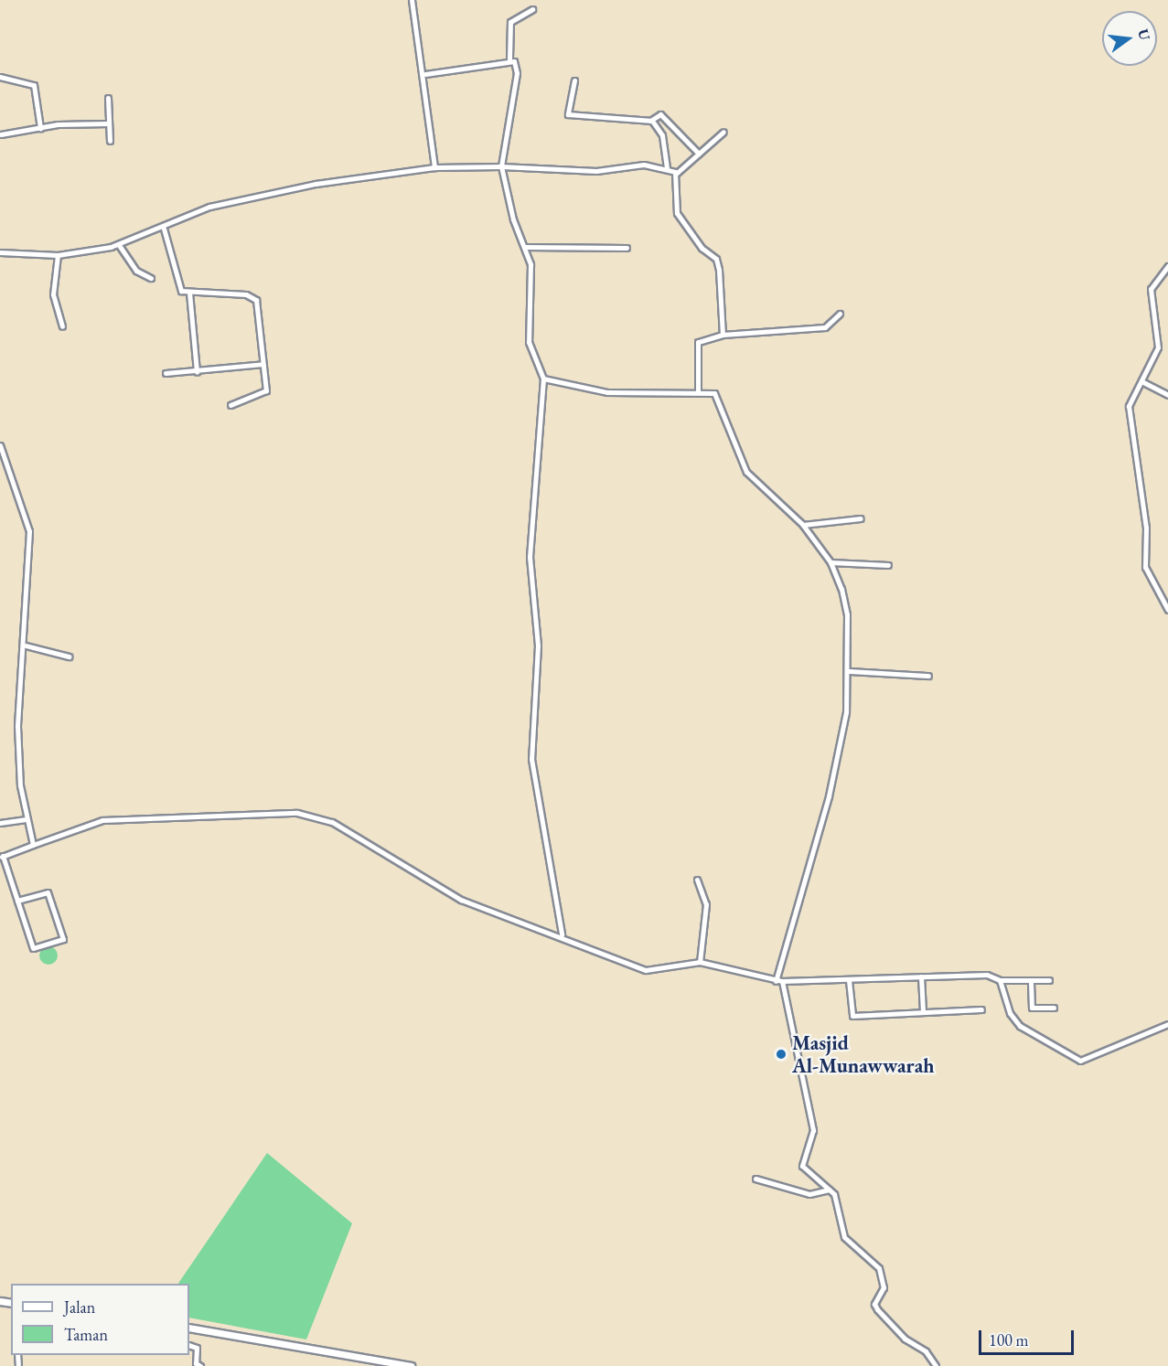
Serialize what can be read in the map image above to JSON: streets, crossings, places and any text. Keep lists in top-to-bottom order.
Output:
{
  "places": ["Masjid Al-Munawwarah"],
  "legend": ["Jalan", "Taman"],
  "scale_bar": "100 m",
  "north": "right"
}
